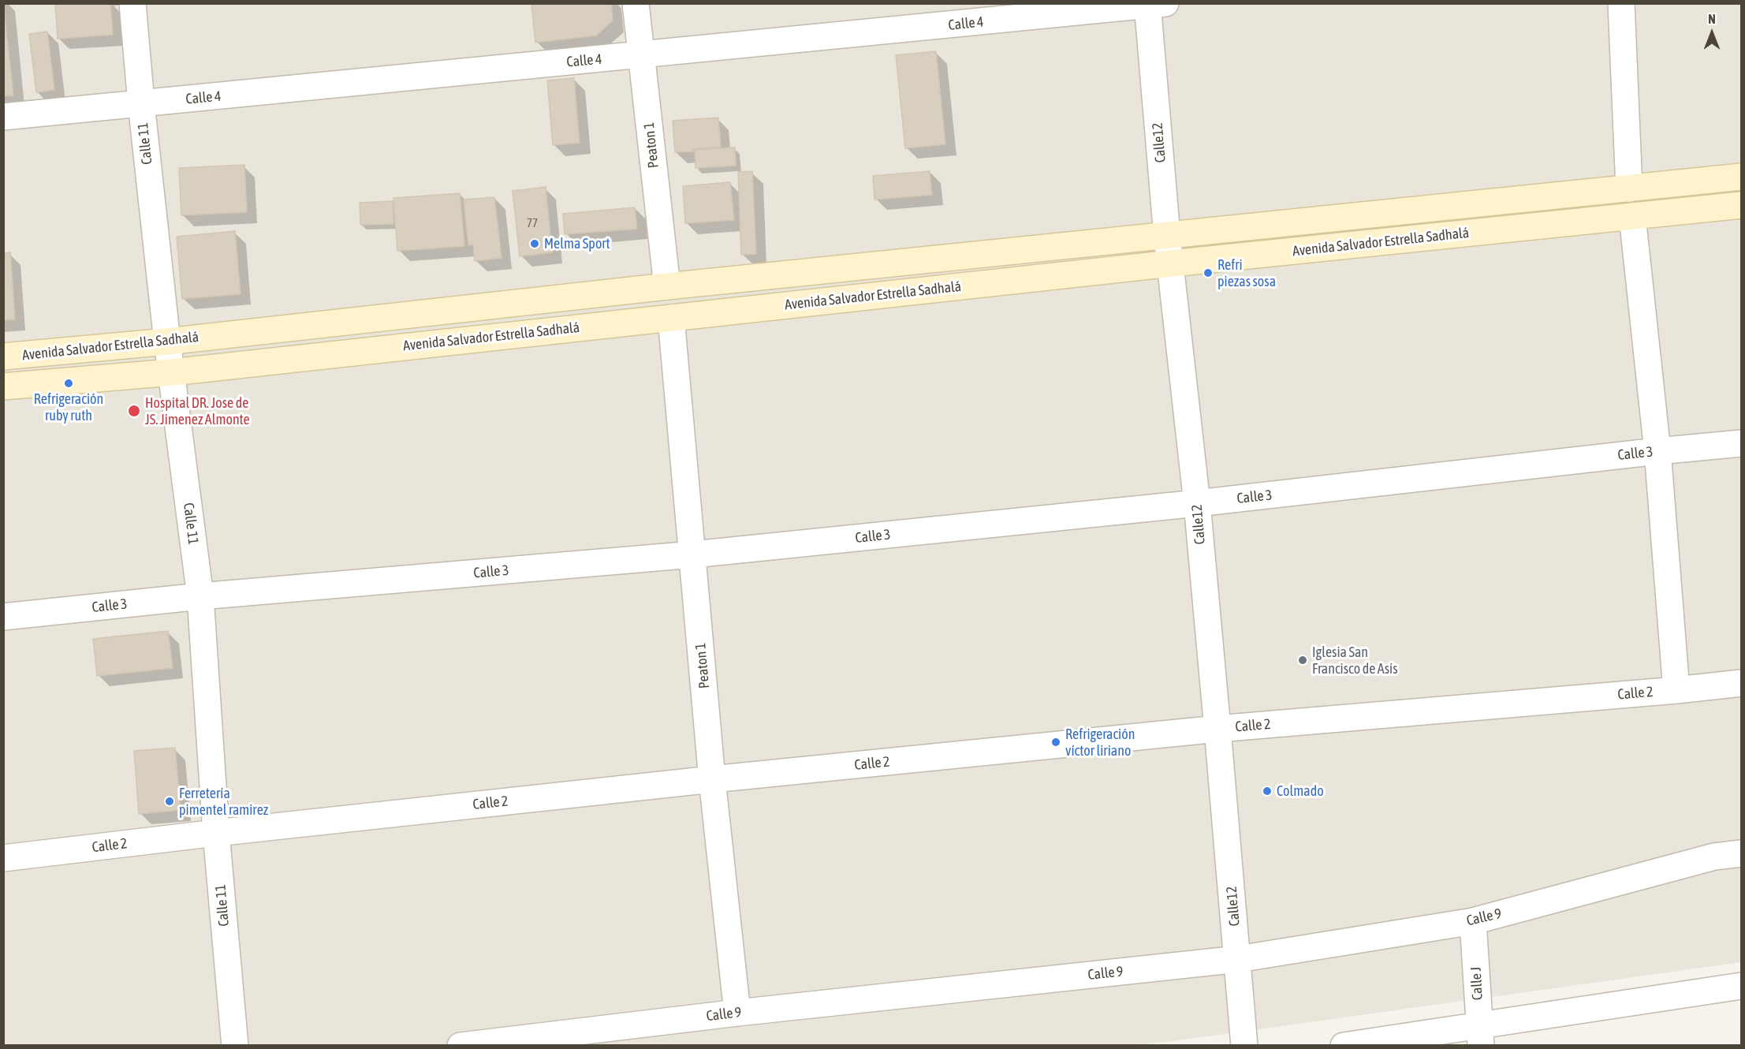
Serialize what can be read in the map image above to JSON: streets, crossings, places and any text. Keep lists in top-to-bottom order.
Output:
{
  "streets": {
    "main road": ["Avenida Salvador Estrella Sadhalá"],
    "street": [
      "Calle 4",
      "Calle12",
      "Calle 11",
      "Peaton 1",
      "Calle 3",
      "Calle 2",
      "Calle 9",
      "Calle J"
    ]
  },
  "crossings": [
    ["Calle 4", "Calle12"],
    ["Calle 4", "Calle 11"],
    ["Calle 4", "Peaton 1"],
    ["Calle12", "Avenida Salvador Estrella Sadhalá"],
    ["Calle12", "Calle 3"],
    ["Calle12", "Calle 2"],
    ["Calle12", "Calle 9"],
    ["Calle 11", "Avenida Salvador Estrella Sadhalá"],
    ["Calle 11", "Calle 3"],
    ["Calle 11", "Calle 2"],
    ["Peaton 1", "Avenida Salvador Estrella Sadhalá"],
    ["Peaton 1", "Calle 3"],
    ["Peaton 1", "Calle 2"],
    ["Peaton 1", "Calle 9"],
    ["Calle 9", "Calle J"]
  ],
  "places": [
    "Melma Sport",
    "Refri piezas sosa",
    "Refrigeración ruby ruth",
    "Hospital DR. Jose de JS. Jimenez Almonte",
    "Iglesia San Francisco de Asís",
    "Refrigeración víctor liriano",
    "Colmado",
    "Ferretería pimentel ramirez"
  ],
  "house_numbers": ["77"],
  "north": "top"
}
